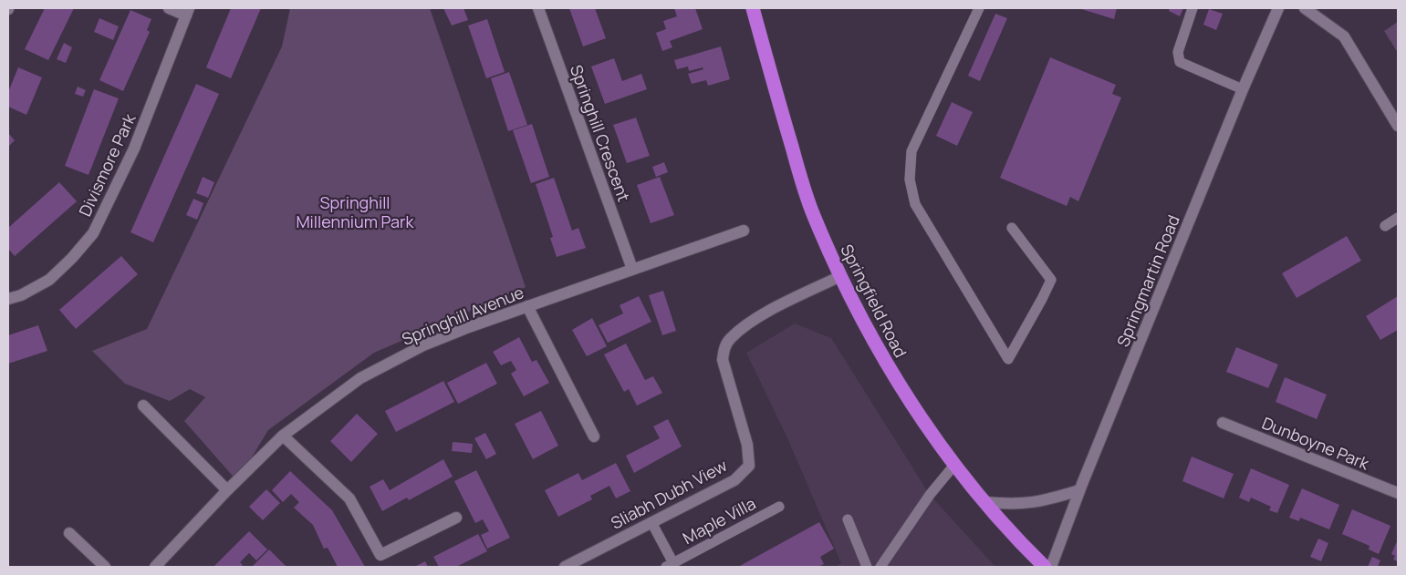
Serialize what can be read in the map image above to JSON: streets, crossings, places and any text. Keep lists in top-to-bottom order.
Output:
{
  "streets": {
    "highway": ["Springfield Road"],
    "street": [
      "Springhill Crescent",
      "Divismore Park",
      "Springmartin Road",
      "Springhill Avenue",
      "Dunboyne Park",
      "Sliabh Dubh View"
    ],
    "lane": ["Maple Villa"]
  },
  "crossings": [
    ["Springhill Crescent", "Springhill Avenue"],
    ["Springfield Road", "Sliabh Dubh View"],
    ["Sliabh Dubh View", "Maple Villa"]
  ],
  "parks": ["Springhill Millennium Park"]
}
